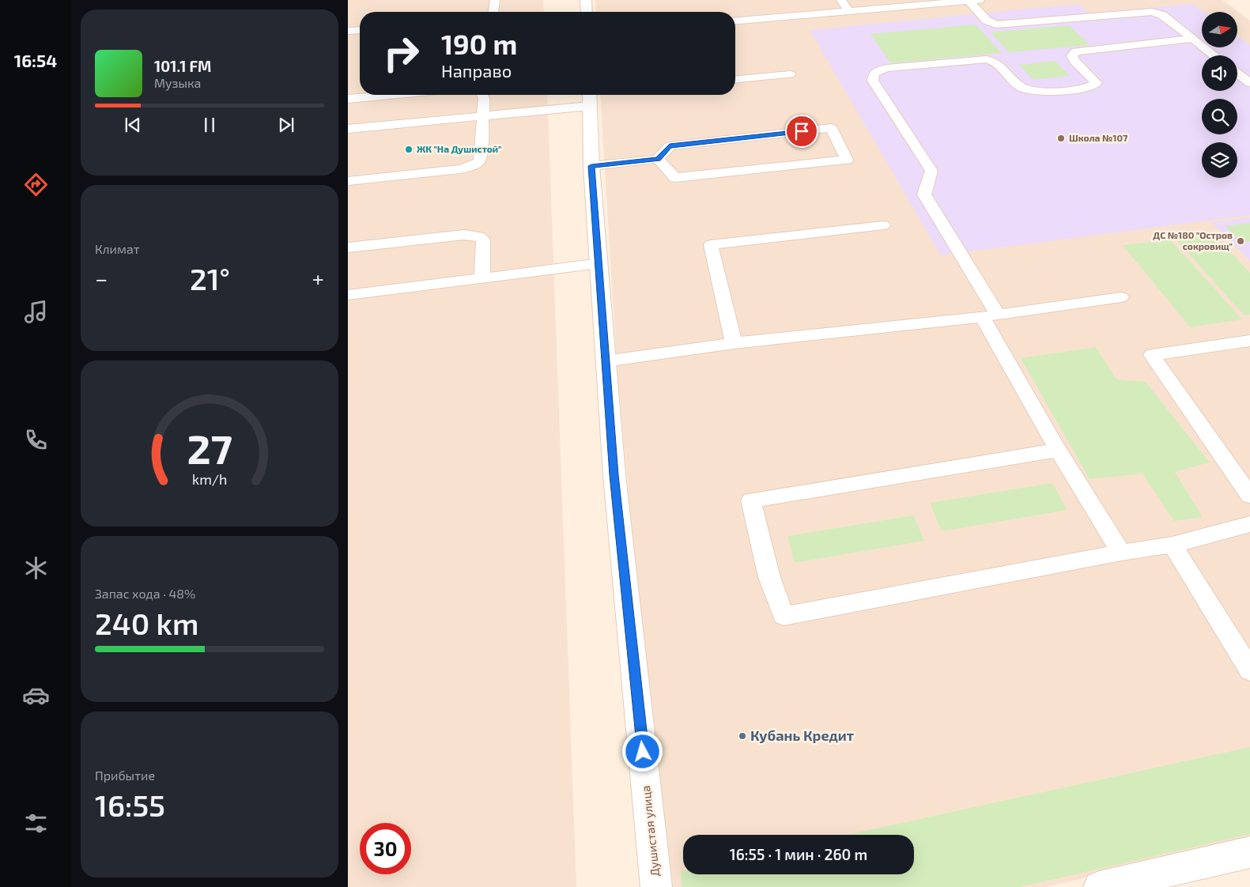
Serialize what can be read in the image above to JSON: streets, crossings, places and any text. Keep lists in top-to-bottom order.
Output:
{
  "streets": {
    "street": ["Душистая улица"]
  },
  "places": [
    "Школа №107",
    "ЖК \"На Душистой\"",
    "ДС №180 \"Остров сокровищ\"",
    "Кубань Кредит"
  ],
  "north": "right",
  "page": {
    "tabs": "16:54",
    "turn": ["190 m", "Направо"],
    "song": ["101.1 FM", "Музыка"],
    "tile": [
      "Климат",
      ["Запас хода · 48%", "240 km"],
      ["Прибытие", "16:55"]
    ],
    "heat": ["−", "21°", "+"],
    "limit": "30",
    "trip": "16:55 · 1 мин · 260 m",
    "gauge": ["27", "km/h"]
  }
}
